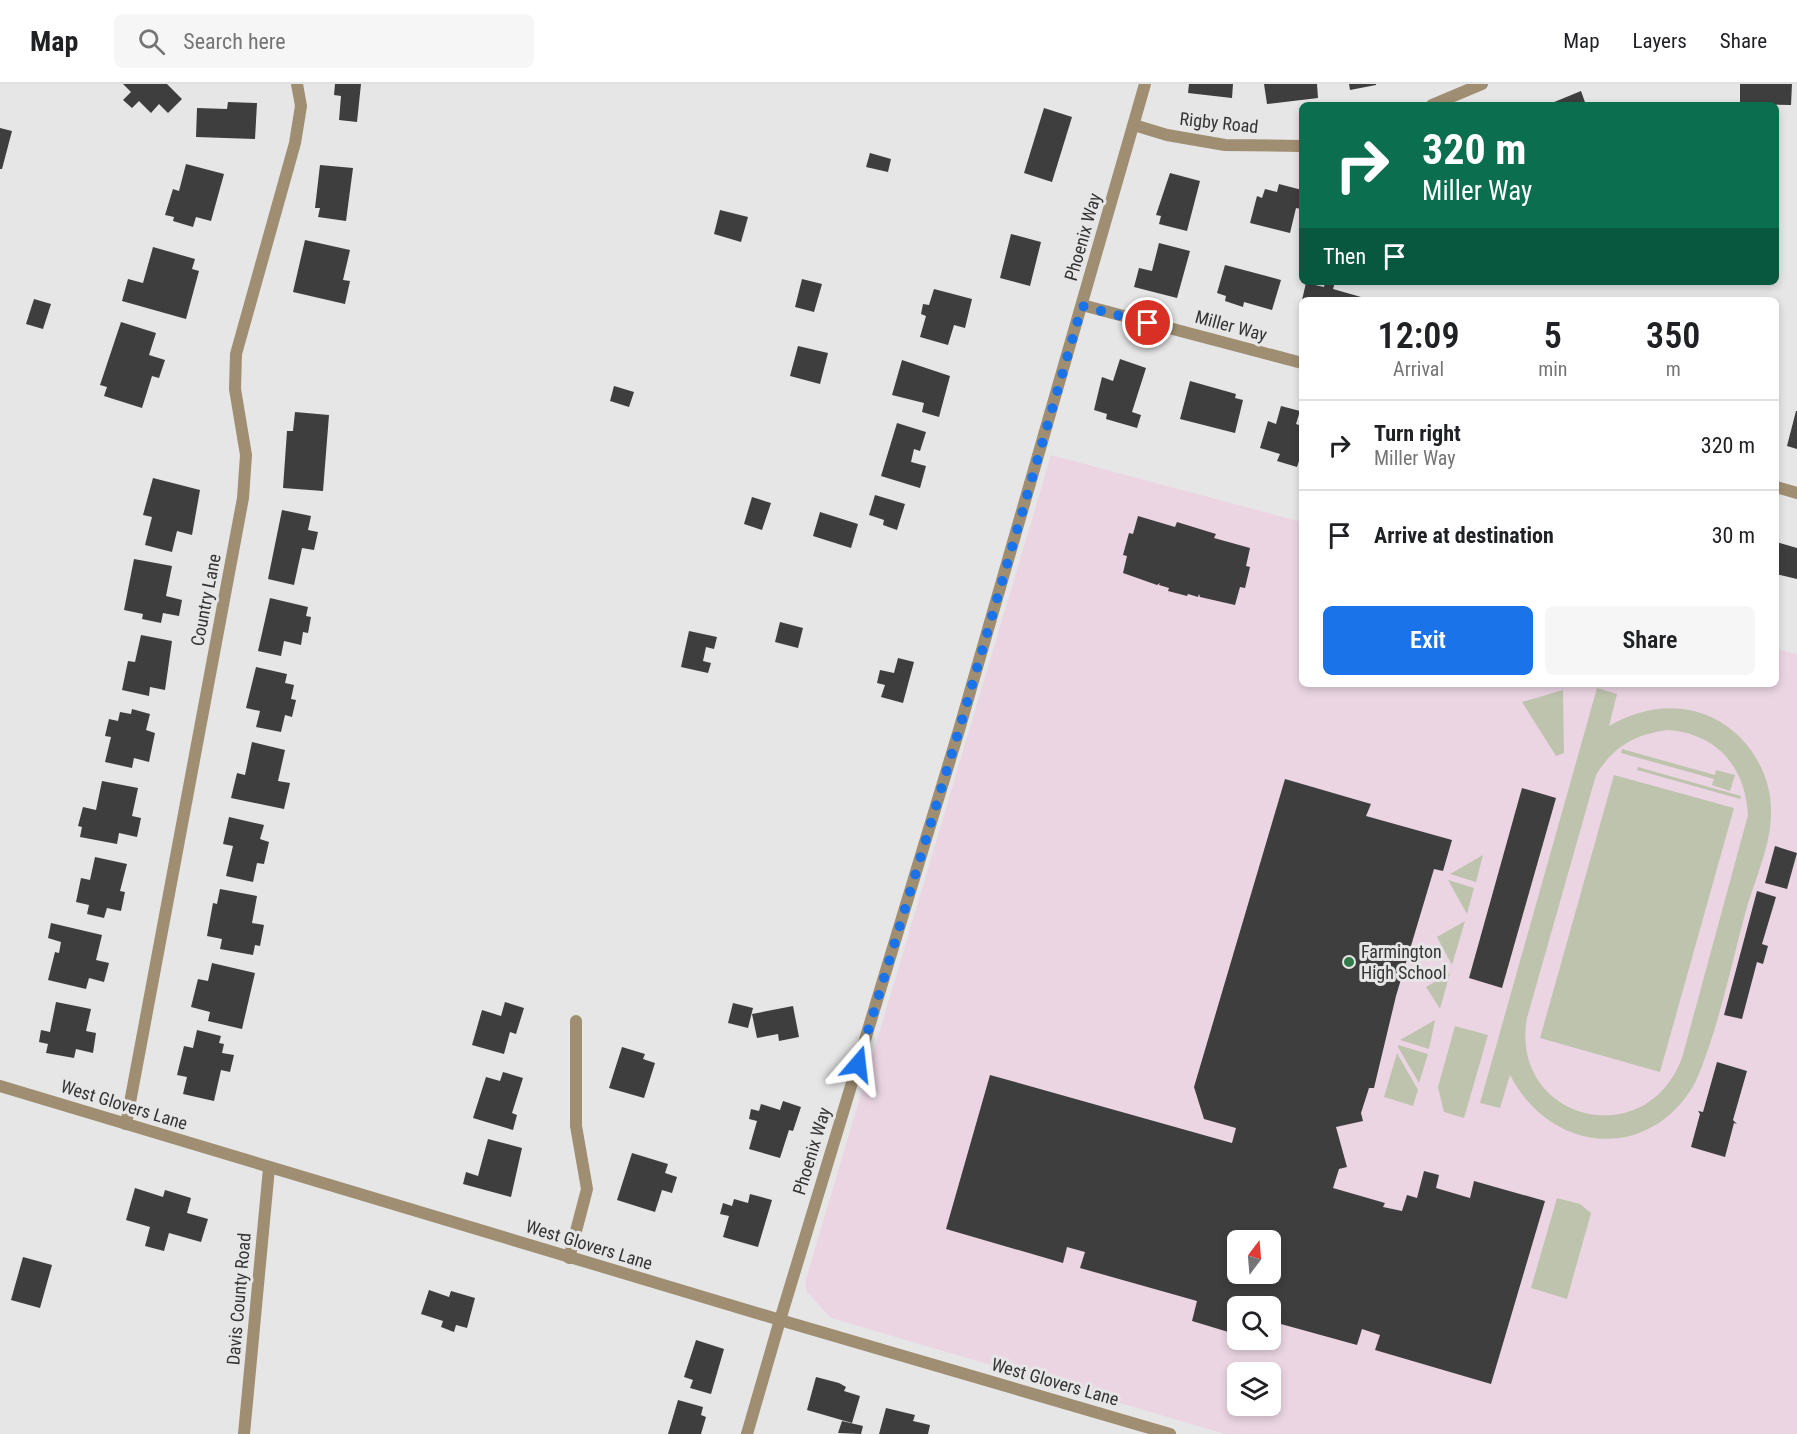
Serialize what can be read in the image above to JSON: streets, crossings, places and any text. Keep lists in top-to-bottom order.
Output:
{
  "streets": {
    "street": [
      "Rigby Road",
      "Phoenix Way",
      "Miller Way",
      "Country Lane",
      "West Glovers Lane",
      "Davis County Road"
    ]
  },
  "crossings": [
    ["Rigby Road", "Phoenix Way"],
    ["Phoenix Way", "Miller Way"],
    ["Phoenix Way", "West Glovers Lane"],
    ["Country Lane", "West Glovers Lane"],
    ["West Glovers Lane", "Davis County Road"]
  ],
  "places": ["Farmington High School"],
  "north": "top",
  "page": {
    "header": "Map",
    "search": "Search here",
    "nav": ["Map", "Layers", "Share"],
    "turn": ["320 m", "Miller Way"],
    "then": "Then",
    "eta": [
      "12:09",
      "Arrival",
      "5",
      "min",
      "350",
      "m"
    ],
    "list": [
      {
        "name": "Turn right",
        "note": "Miller Way",
        "value": "320 m"
      },
      {
        "name": "Arrive at destination",
        "value": "30 m"
      }
    ],
    "buttons": ["Exit", "Share"]
  }
}
